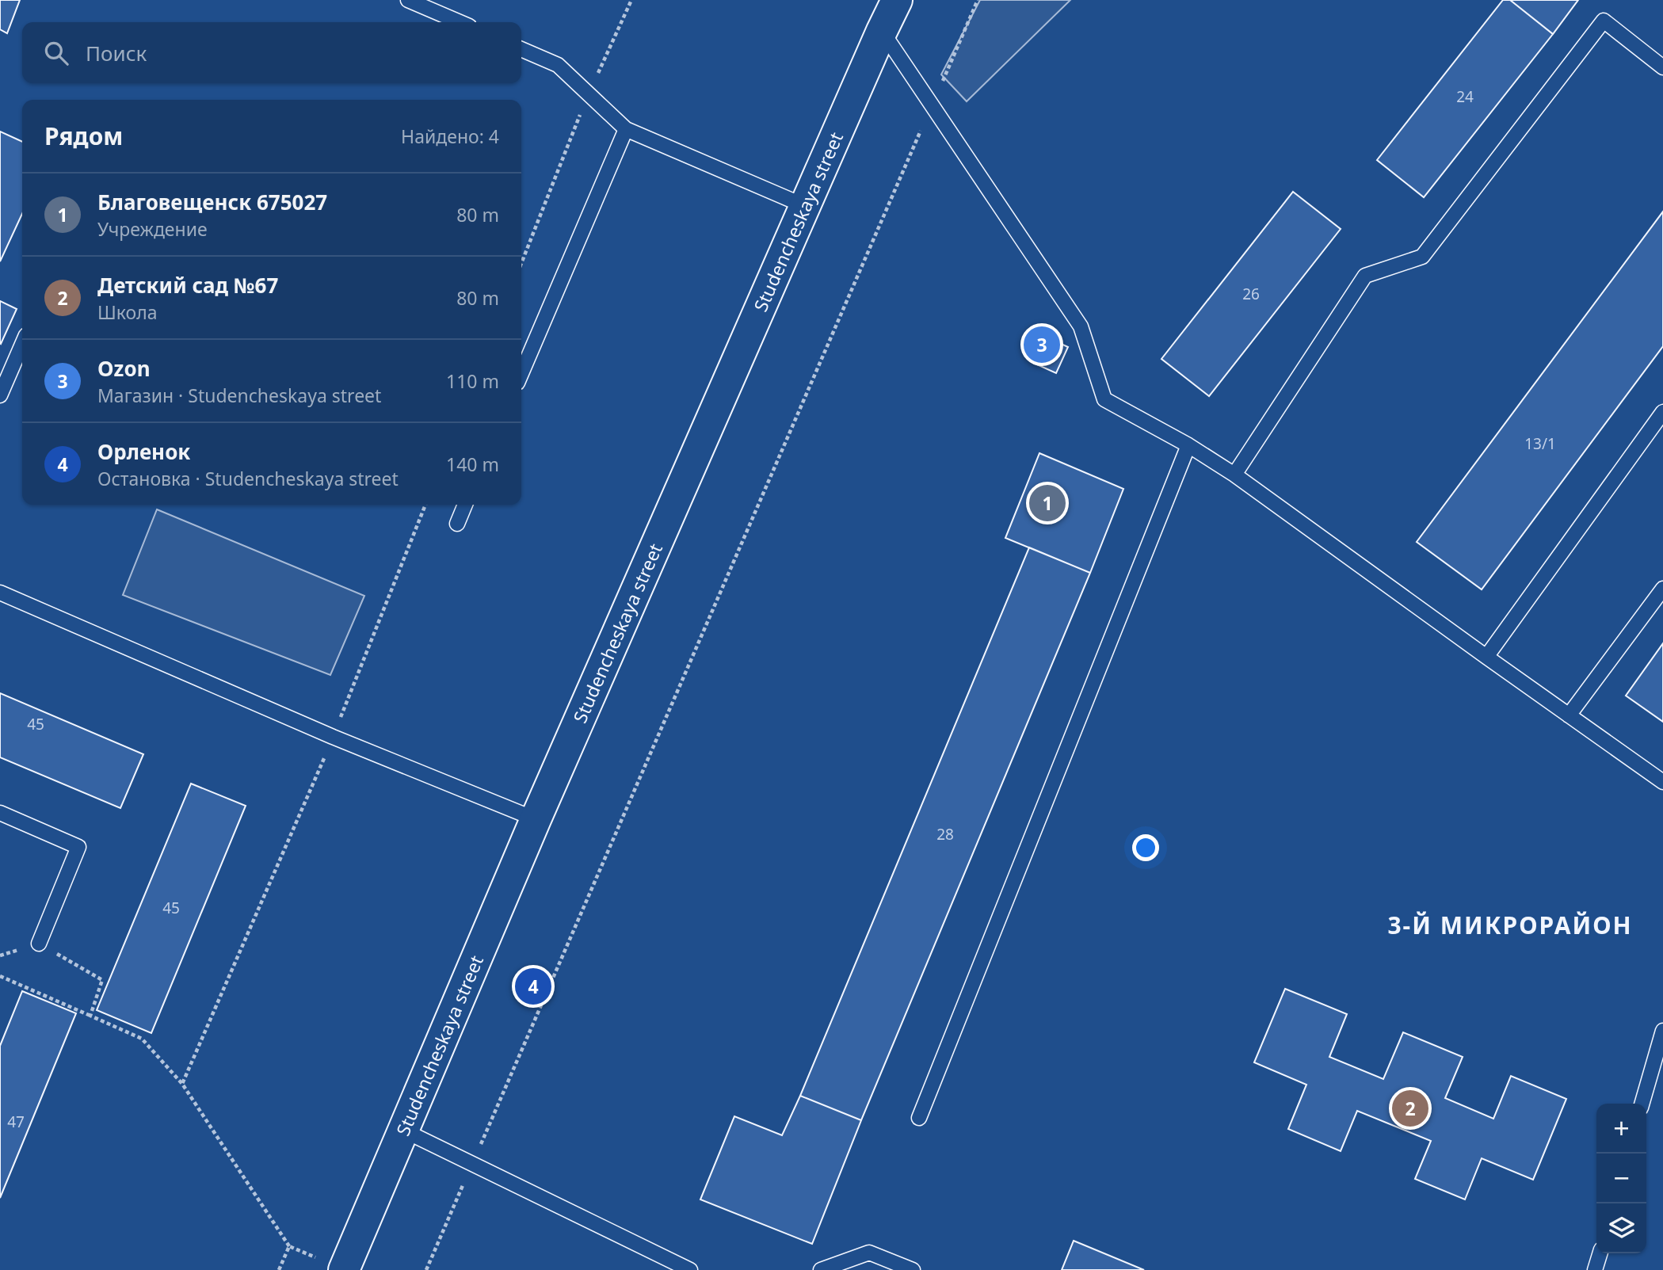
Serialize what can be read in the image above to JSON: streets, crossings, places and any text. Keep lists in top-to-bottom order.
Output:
{
  "streets": {
    "street": ["Studencheskaya street"]
  },
  "districts": ["3-Й МИКРОРАЙОН"],
  "house_numbers": [
    "24",
    "26",
    "13/1",
    "45",
    "28",
    "45",
    "47"
  ],
  "page": {
    "search": "Поиск",
    "heading": ["Рядом", "Найдено: 4"],
    "list": [
      {
        "mark": "1",
        "name": "Благовещенск 675027",
        "note": "Учреждение",
        "value": "80 m"
      },
      {
        "mark": "2",
        "name": "Детский сад №67",
        "note": "Школа",
        "value": "80 m"
      },
      {
        "mark": "3",
        "name": "Ozon",
        "note": "Магазин · Studencheskaya street",
        "value": "110 m"
      },
      {
        "mark": "4",
        "name": "Орленок",
        "note": "Остановка · Studencheskaya street",
        "value": "140 m"
      }
    ],
    "pins": [
      "3",
      "1",
      "4",
      "2"
    ],
    "map_buttons": ["+", "−"]
  }
}
